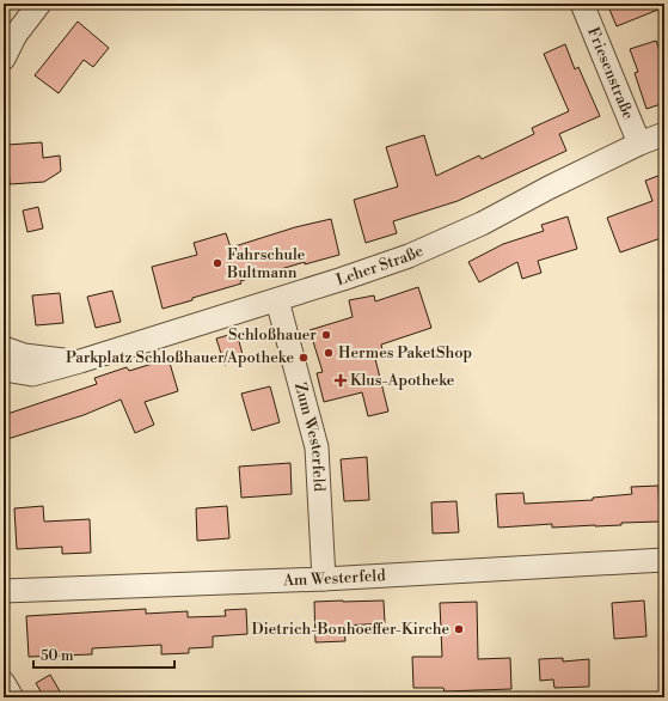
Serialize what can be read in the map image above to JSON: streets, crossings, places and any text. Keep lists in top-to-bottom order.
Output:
{
  "streets": {
    "street": [
      "Friesenstraße",
      "Leher Straße",
      "Zum Westerfeld",
      "Am Westerfeld"
    ]
  },
  "crossings": [
    ["Friesenstraße", "Leher Straße"],
    ["Leher Straße", "Zum Westerfeld"],
    ["Zum Westerfeld", "Am Westerfeld"]
  ],
  "places": {
    "other": [
      "Fahrschule Bultmann",
      "Schloßhauer",
      "Hermes PaketShop",
      "Parkplatz Schloßhauer/Apotheke",
      "Dietrich-Bonhoeffer-Kirche"
    ],
    "health": ["Klus-Apotheke"]
  },
  "scale_bar": "50 m"
}
